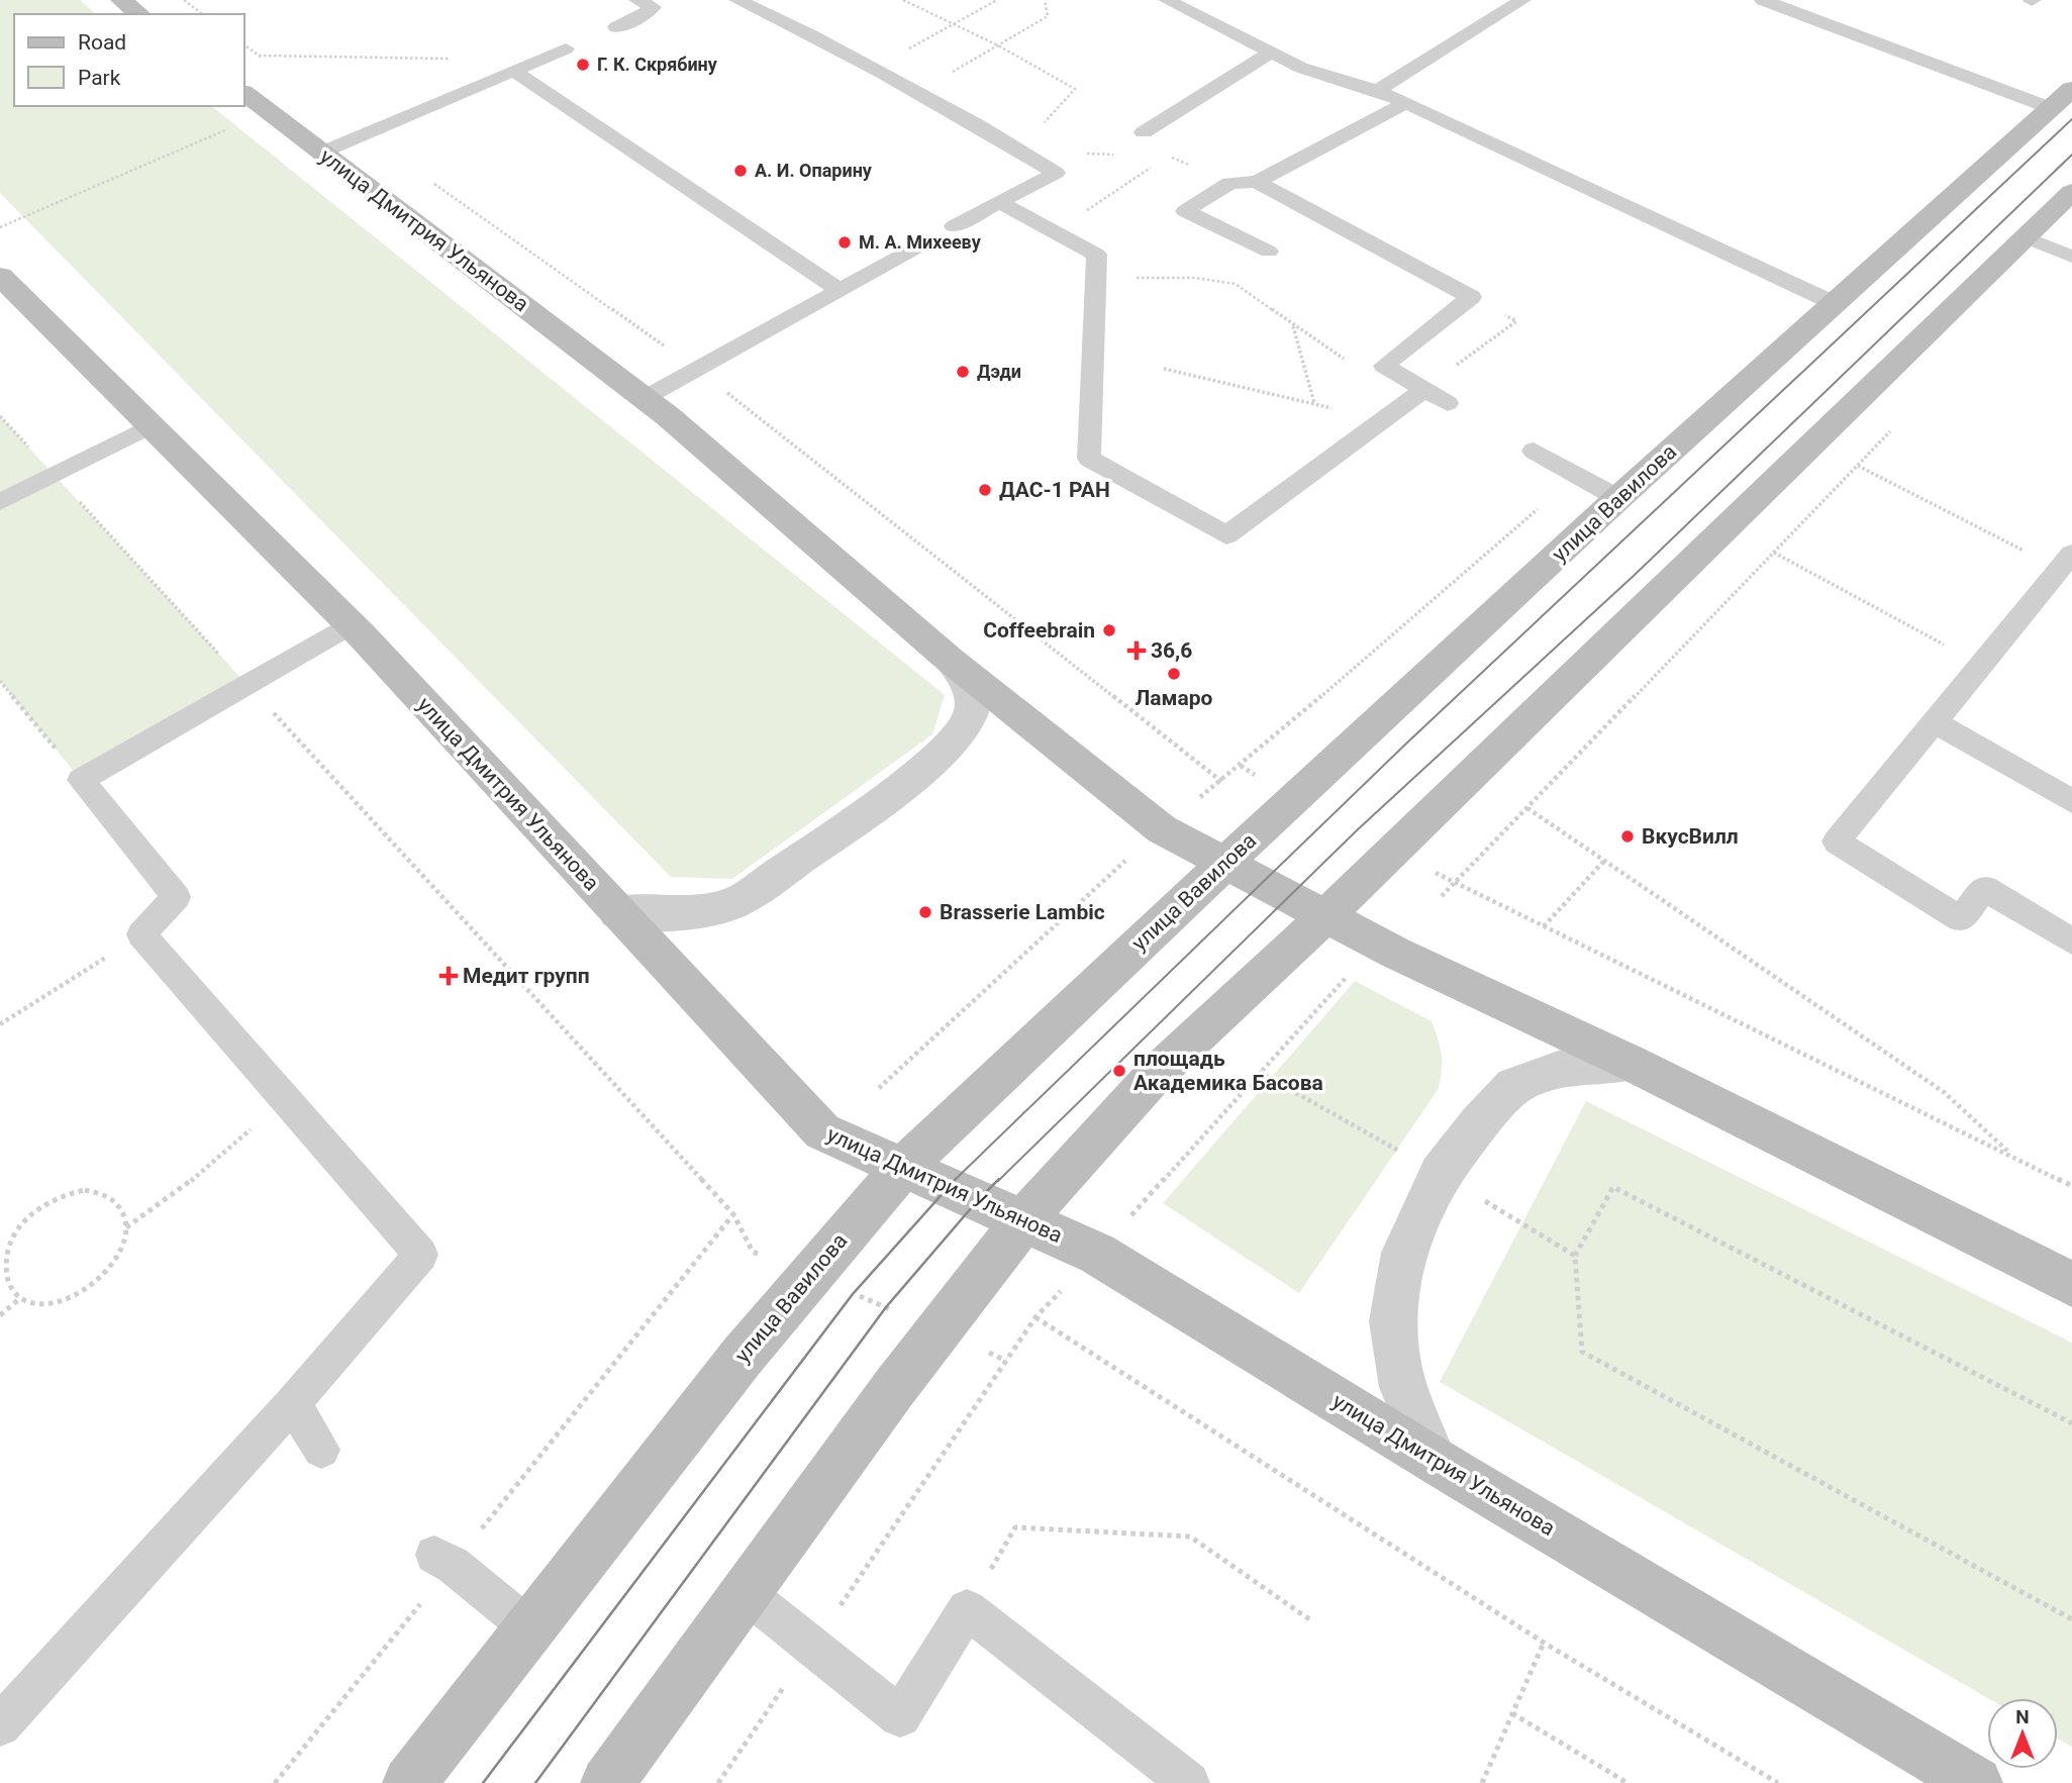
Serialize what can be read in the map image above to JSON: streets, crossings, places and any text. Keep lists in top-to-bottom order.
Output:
{
  "streets": {
    "main road": ["улица Дмитрия Ульянова", "улица Вавилова"]
  },
  "crossings": [
    ["улица Дмитрия Ульянова", "улица Вавилова"]
  ],
  "places": {
    "other": [
      "Г. К. Скрябину",
      "А. И. Опарину",
      "М. А. Михееву",
      "Дэди",
      "ДАС-1 РАН",
      "Coffeebrain",
      "Ламаро",
      "ВкусВилл",
      "Brasserie Lambic",
      "площадь Академика Басова"
    ],
    "health": ["36,6", "Медит групп"]
  },
  "legend": ["Road", "Park"],
  "north": "top"
}
